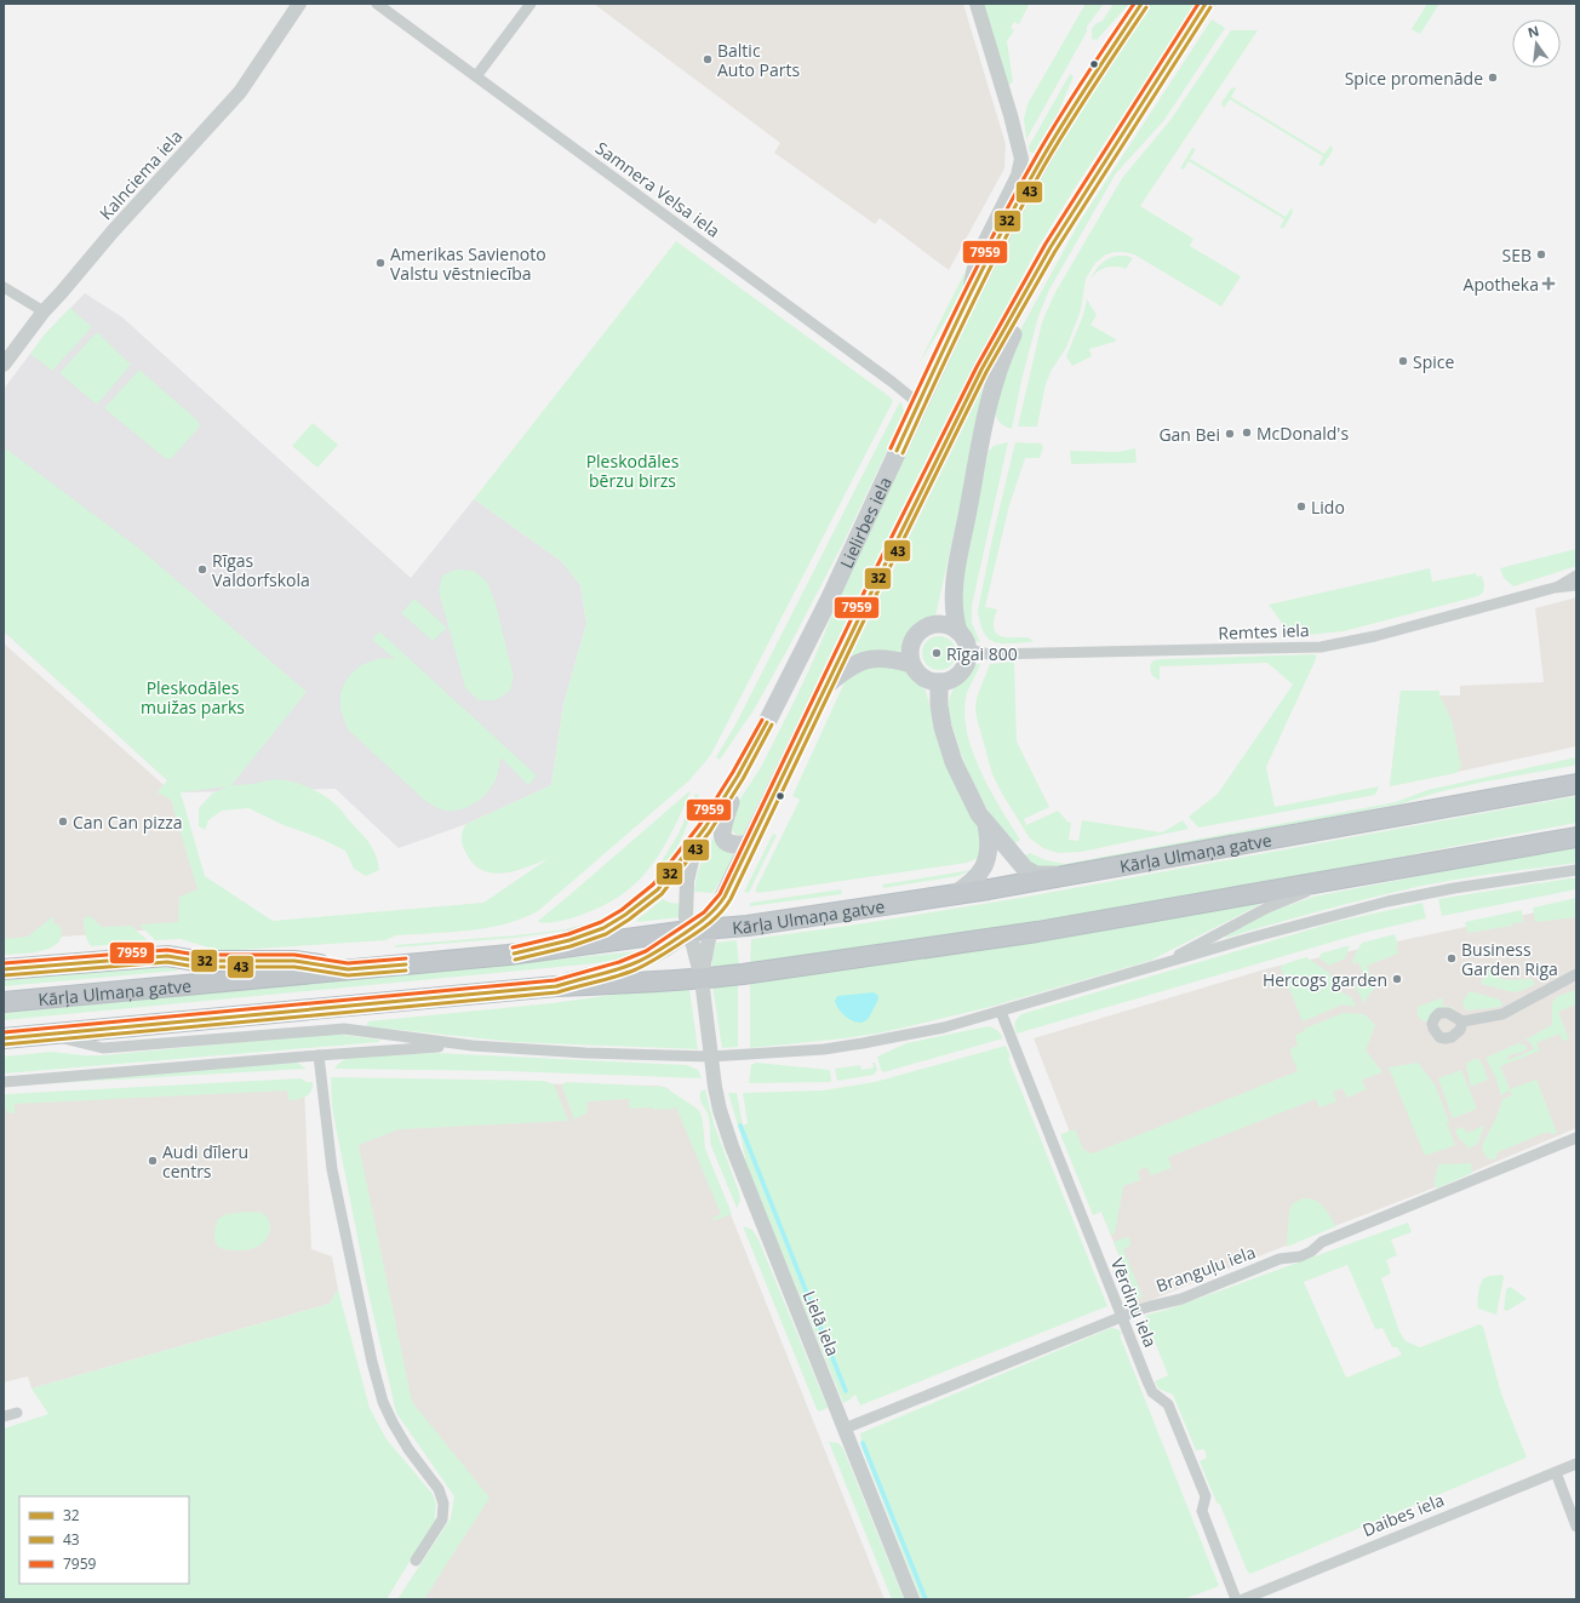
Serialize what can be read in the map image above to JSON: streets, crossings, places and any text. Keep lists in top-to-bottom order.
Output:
{
  "streets": {
    "highway": ["Kārļa Ulmaņa gatve"],
    "main road": ["Lielirbes iela"],
    "street": [
      "Kalnciema iela",
      "Samnera Velsa iela",
      "Remtes iela",
      "Branguļu iela",
      "Vērdiņu iela",
      "Lielā iela",
      "Daibes iela"
    ]
  },
  "crossings": [
    ["Samnera Velsa iela", "Lielirbes iela"],
    ["Lielirbes iela", "Kārļa Ulmaņa gatve"],
    ["Branguļu iela", "Vērdiņu iela"],
    ["Branguļu iela", "Lielā iela"]
  ],
  "parks": ["Pleskodāles bērzu birzs", "Pleskodāles muižas parks"],
  "places": {
    "other": [
      "Baltic Auto Parts",
      "Spice promenāde",
      "SEB",
      "Amerikas Savienoto Valstu vēstniecība",
      "Spice",
      "McDonald's",
      "Gan Bei",
      "Lido",
      "Rīgas Valdorfskola",
      "Rīgai 800",
      "Can Can pizza",
      "Business Garden Riga",
      "Hercogs garden",
      "Audi dīleru centrs"
    ],
    "health": ["Apotheka"]
  },
  "lines": ["transit line 32", "transit line 7959", "transit line 43"],
  "legend": ["32", "43", "7959"],
  "north": "top"
}
